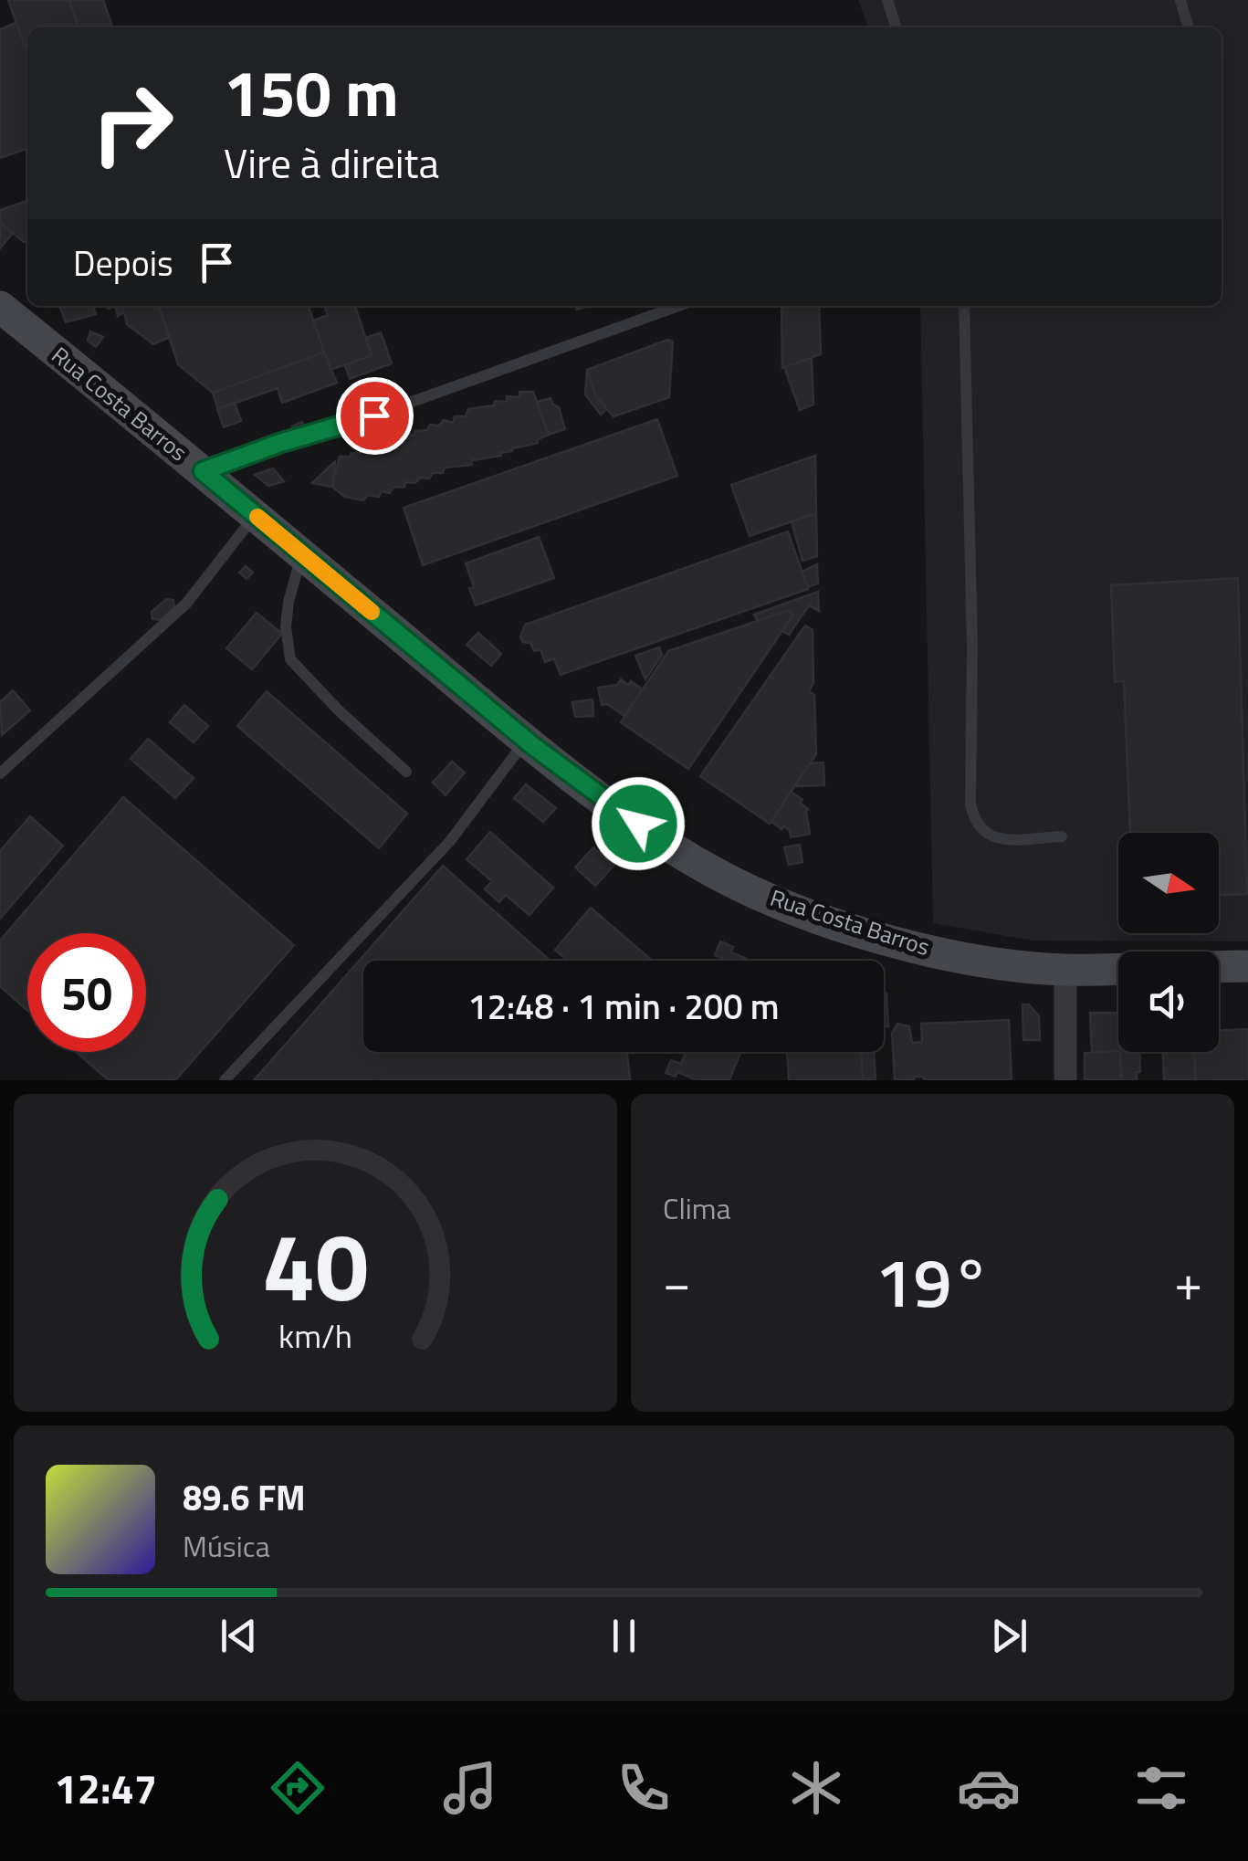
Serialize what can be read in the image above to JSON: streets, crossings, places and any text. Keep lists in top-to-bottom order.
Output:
{
  "streets": {
    "main road": ["Rua Costa Barros"]
  },
  "north": "right",
  "page": {
    "turn": ["150 m", "Vire à direita"],
    "then": "Depois",
    "limit": "50",
    "trip": "12:48 · 1 min · 200 m",
    "tile": "Clima",
    "heat": ["−", "19°", "+"],
    "song": ["89.6 FM", "Música"],
    "tabs": "12:47",
    "gauge": ["40", "km/h"]
  }
}
